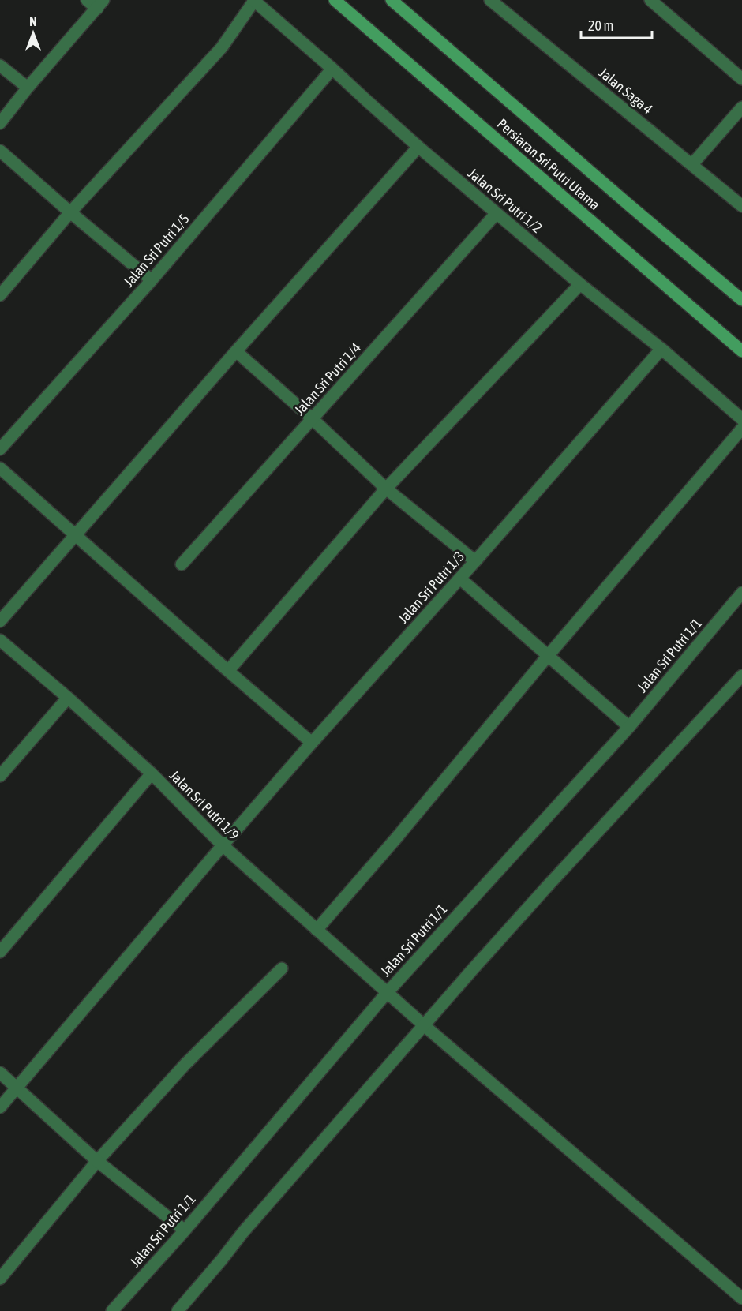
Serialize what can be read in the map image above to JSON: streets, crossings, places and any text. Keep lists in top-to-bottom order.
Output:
{
  "streets": {
    "main road": ["Persiaran Sri Putri Utama"],
    "street": [
      "Jalan Saga 4",
      "Jalan Sri Putri 1/2",
      "Jalan Sri Putri 1/5",
      "Jalan Sri Putri 1/4",
      "Jalan Sri Putri 1/3",
      "Jalan Sri Putri 1/1",
      "Jalan Sri Putri 1/9"
    ]
  },
  "crossings": [
    ["Jalan Sri Putri 1/2", "Jalan Sri Putri 1/5"],
    ["Jalan Sri Putri 1/2", "Jalan Sri Putri 1/4"],
    ["Jalan Sri Putri 1/2", "Jalan Sri Putri 1/3"],
    ["Jalan Sri Putri 1/3", "Jalan Sri Putri 1/9"],
    ["Jalan Sri Putri 1/1", "Jalan Sri Putri 1/9"]
  ],
  "scale_bar": "20 m",
  "north": "top"
}
